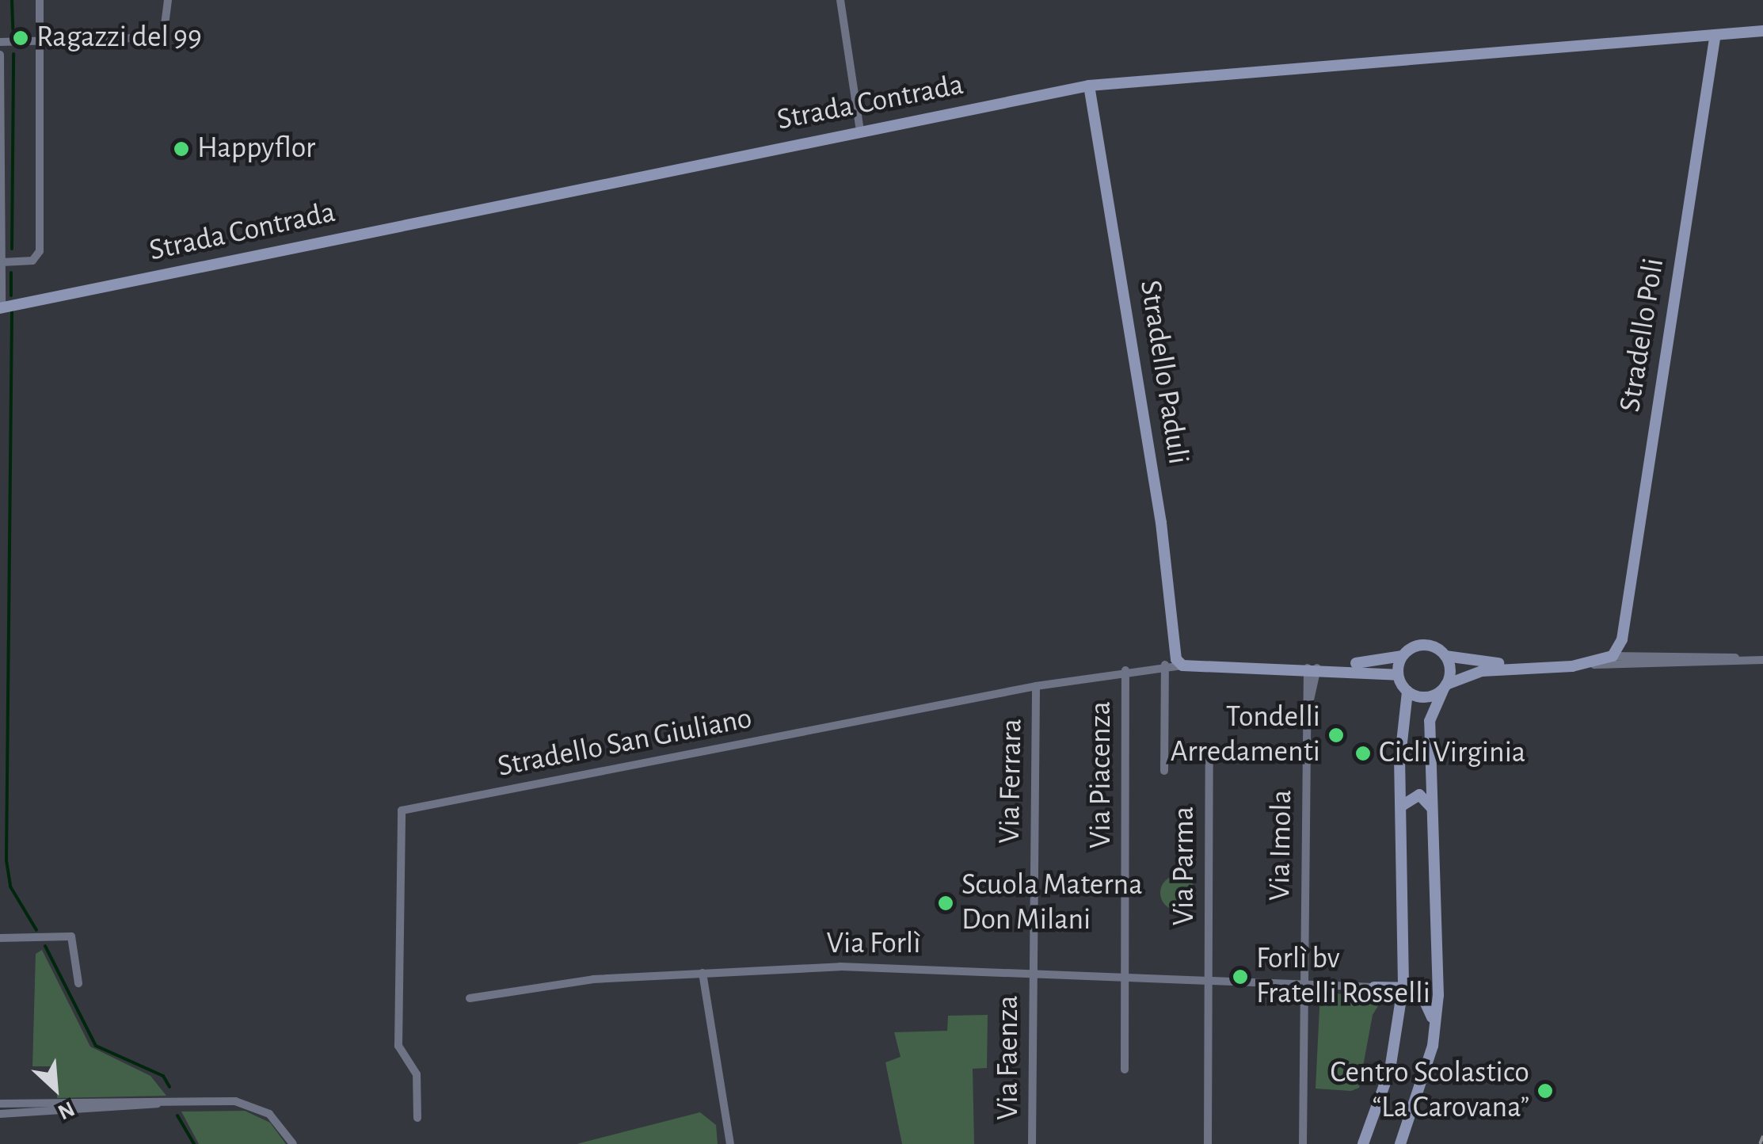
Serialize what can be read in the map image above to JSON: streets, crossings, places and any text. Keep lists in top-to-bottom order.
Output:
{
  "streets": {
    "street": [
      "Strada Contrada",
      "Stradello Poli",
      "Stradello Paduli",
      "Stradello San Giuliano",
      "Via Piacenza",
      "Via Ferrara",
      "Via Imola",
      "Via Parma",
      "Via Forlì",
      "Via Faenza"
    ]
  },
  "crossings": [
    ["Strada Contrada", "Stradello Poli"],
    ["Strada Contrada", "Stradello Paduli"],
    ["Stradello Paduli", "Stradello San Giuliano"],
    ["Stradello San Giuliano", "Via Piacenza"],
    ["Stradello San Giuliano", "Via Ferrara"],
    ["Stradello San Giuliano", "Via Imola"],
    ["Via Piacenza", "Via Forlì"],
    ["Via Ferrara", "Via Forlì"],
    ["Via Ferrara", "Via Faenza"],
    ["Via Imola", "Via Forlì"],
    ["Via Parma", "Via Forlì"],
    ["Via Forlì", "Via Faenza"]
  ],
  "places": [
    "Ragazzi del 99",
    "Happyflor",
    "Tondelli Arredamenti",
    "Cicli Virginia",
    "Scuola Materna Don Milani",
    "Forlì bv Fratelli Rosselli",
    "Centro Scolastico “La Carovana”"
  ],
  "north": "bottom right"
}
